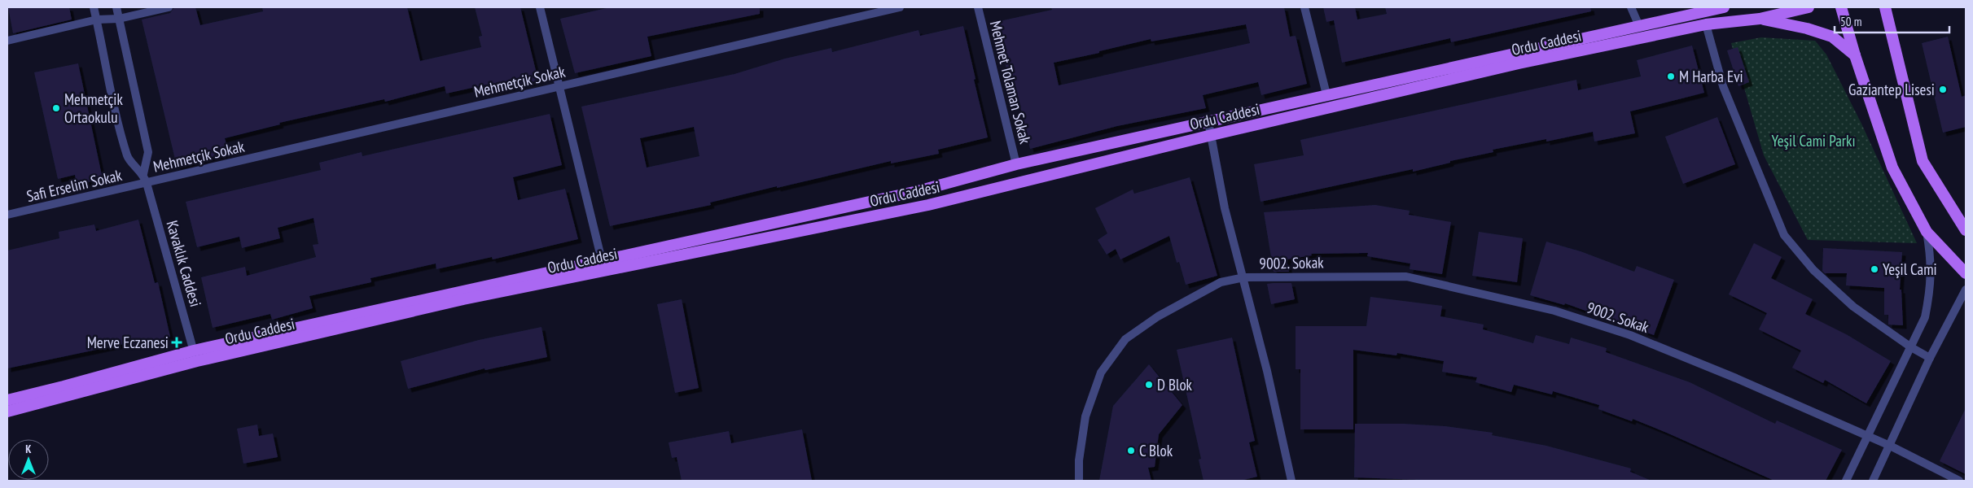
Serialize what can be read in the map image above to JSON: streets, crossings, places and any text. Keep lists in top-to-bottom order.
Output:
{
  "streets": {
    "main road": ["Ordu Caddesi"],
    "street": [
      "Mehmetçik Sokak",
      "Mehmet Tolaman Sokak",
      "Safi Erselim Sokak",
      "9002. Sokak",
      "Kavaklık Caddesi"
    ]
  },
  "crossings": [
    ["Ordu Caddesi", "Mehmet Tolaman Sokak"],
    ["Ordu Caddesi", "Kavaklık Caddesi"],
    ["Mehmetçik Sokak", "Safi Erselim Sokak"],
    ["Mehmetçik Sokak", "Kavaklık Caddesi"],
    ["Safi Erselim Sokak", "Kavaklık Caddesi"]
  ],
  "parks": ["Yeşil Cami Parkı"],
  "places": {
    "other": [
      "M Harba Evi",
      "Gaziantep Lisesi",
      "Mehmetçik Ortaokulu",
      "Yeşil Cami",
      "D Blok",
      "C Blok"
    ],
    "health": ["Merve Eczanesi"]
  },
  "scale_bar": "50 m",
  "north": "top"
}
